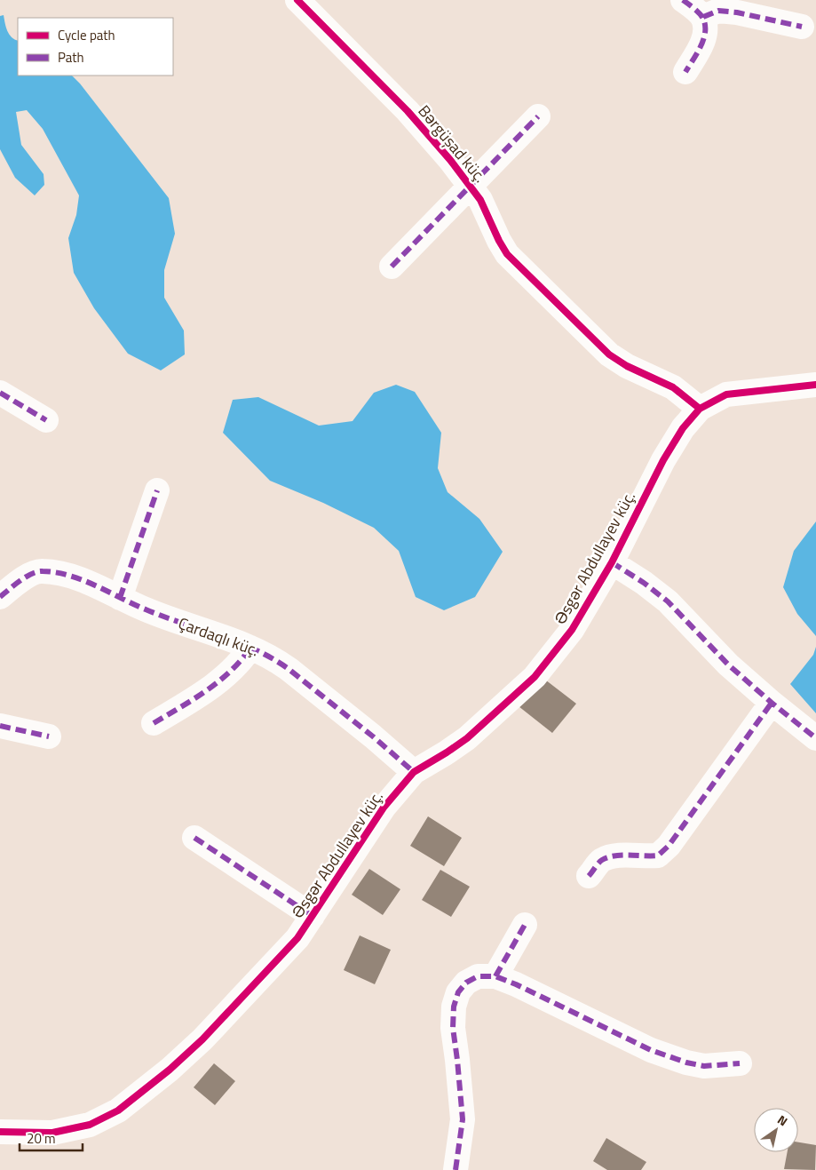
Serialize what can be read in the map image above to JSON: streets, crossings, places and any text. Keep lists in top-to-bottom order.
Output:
{
  "streets": {
    "street": ["Bərgüşad küç.", "Əsgər Abdullayev küç.", "Çardaqlı küç."]
  },
  "crossings": [
    ["Bərgüşad küç.", "Əsgər Abdullayev küç."],
    ["Əsgər Abdullayev küç.", "Çardaqlı küç."]
  ],
  "legend": ["Cycle path", "Path"],
  "scale_bar": "20 m",
  "north": "top right"
}
